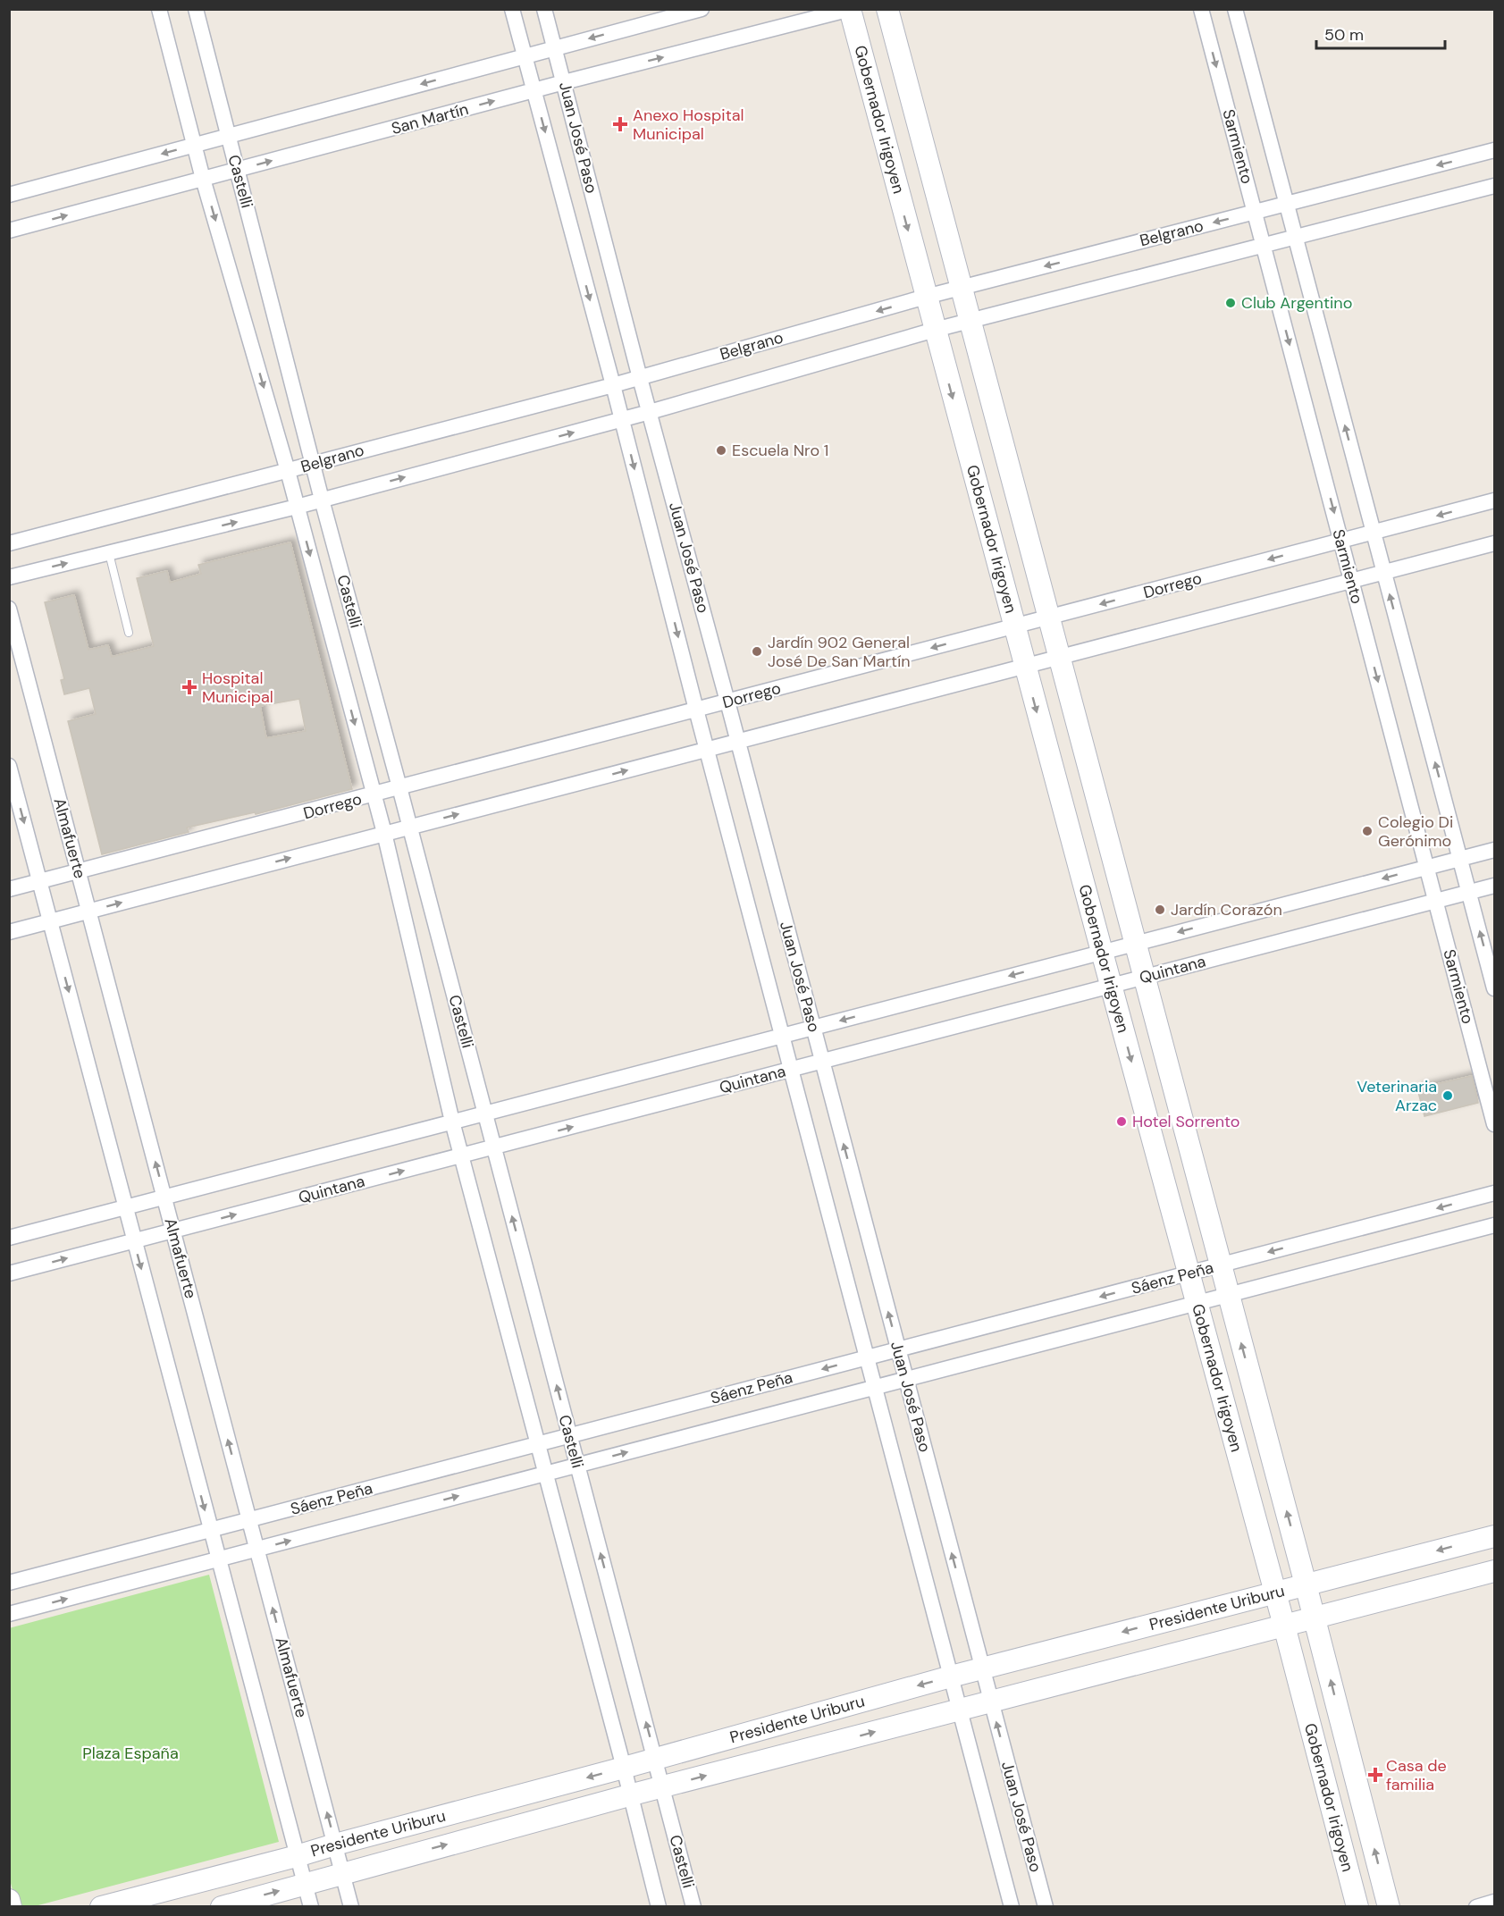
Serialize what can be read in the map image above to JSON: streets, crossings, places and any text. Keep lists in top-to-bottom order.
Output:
{
  "streets": {
    "street": [
      "San Martín",
      "Gobernador Irigoyen",
      "Juan José Paso",
      "Sarmiento",
      "Castelli",
      "Belgrano",
      "Dorrego",
      "Almafuerte",
      "Quintana",
      "Sáenz Peña",
      "Presidente Uriburu"
    ]
  },
  "crossings": [
    ["San Martín", "Gobernador Irigoyen"],
    ["San Martín", "Juan José Paso"],
    ["San Martín", "Castelli"],
    ["Gobernador Irigoyen", "Belgrano"],
    ["Gobernador Irigoyen", "Dorrego"],
    ["Gobernador Irigoyen", "Quintana"],
    ["Gobernador Irigoyen", "Sáenz Peña"],
    ["Gobernador Irigoyen", "Presidente Uriburu"],
    ["Juan José Paso", "Belgrano"],
    ["Juan José Paso", "Dorrego"],
    ["Juan José Paso", "Quintana"],
    ["Juan José Paso", "Sáenz Peña"],
    ["Juan José Paso", "Presidente Uriburu"],
    ["Sarmiento", "Belgrano"],
    ["Sarmiento", "Dorrego"],
    ["Sarmiento", "Quintana"],
    ["Castelli", "Belgrano"],
    ["Castelli", "Dorrego"],
    ["Castelli", "Quintana"],
    ["Castelli", "Sáenz Peña"],
    ["Castelli", "Presidente Uriburu"],
    ["Dorrego", "Almafuerte"],
    ["Almafuerte", "Quintana"],
    ["Almafuerte", "Sáenz Peña"],
    ["Almafuerte", "Presidente Uriburu"]
  ],
  "parks": ["Plaza España"],
  "places": {
    "health": ["Anexo Hospital Municipal", "Hospital Municipal", "Casa de familia"],
    "other": [
      "Club Argentino",
      "Escuela Nro 1",
      "Jardín 902 General José De San Martín",
      "Colegio Di Gerónimo",
      "Jardín Corazón",
      "Veterinaria Arzac",
      "Hotel Sorrento"
    ]
  },
  "scale_bar": "50 m"
}
